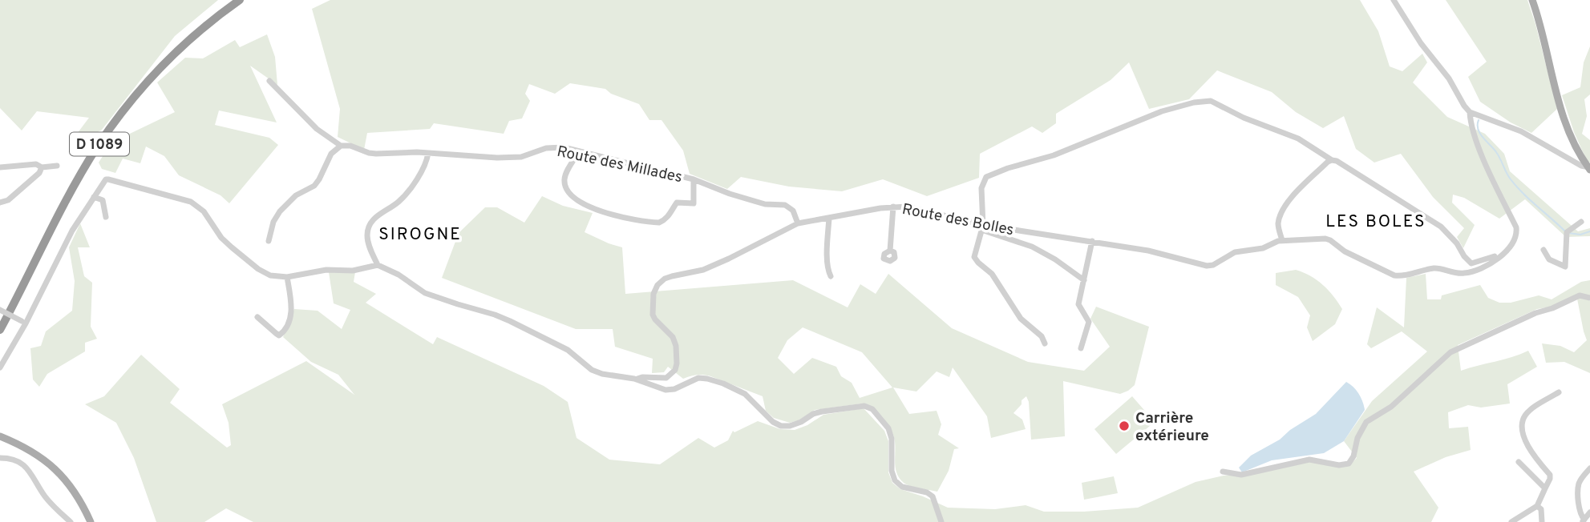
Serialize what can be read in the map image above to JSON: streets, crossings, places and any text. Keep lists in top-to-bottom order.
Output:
{
  "streets": {
    "highway": ["D 1089"],
    "street": ["Route des Millades", "Route des Bolles"]
  },
  "crossings": [
    ["Route des Millades", "Route des Bolles"]
  ],
  "districts": ["LES BOLES", "SIROGNE"],
  "places": ["Carrière extérieure"]
}
